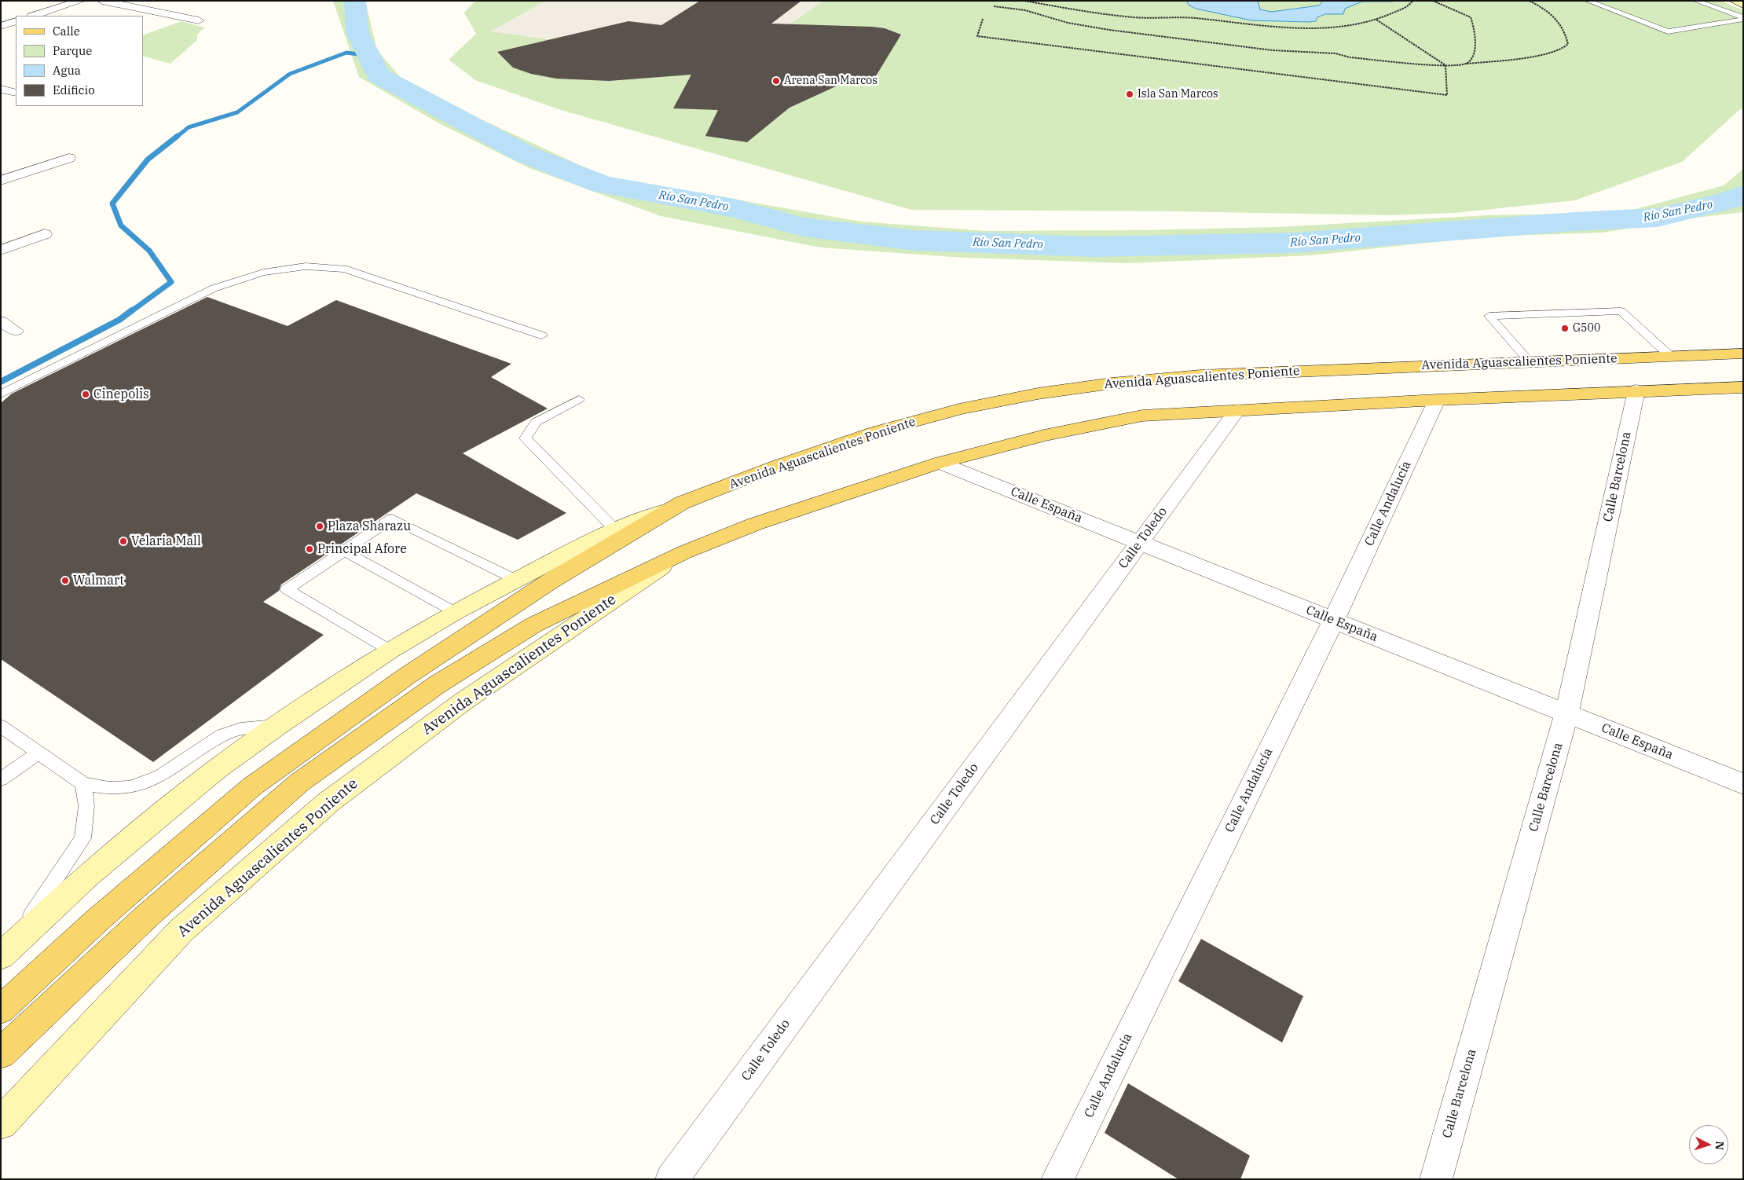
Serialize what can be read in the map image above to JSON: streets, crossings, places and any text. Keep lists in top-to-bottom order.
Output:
{
  "streets": {
    "main road": ["Avenida Aguascalientes Poniente"],
    "street": [
      "Calle Barcelona",
      "Calle Andalucía",
      "Calle España",
      "Calle Toledo"
    ]
  },
  "crossings": [
    ["Avenida Aguascalientes Poniente", "Calle Barcelona"],
    ["Avenida Aguascalientes Poniente", "Calle Andalucía"],
    ["Avenida Aguascalientes Poniente", "Calle España"],
    ["Avenida Aguascalientes Poniente", "Calle Toledo"],
    ["Calle Barcelona", "Calle España"],
    ["Calle Andalucía", "Calle España"],
    ["Calle España", "Calle Toledo"]
  ],
  "water": ["Río San Pedro"],
  "places": [
    "Arena San Marcos",
    "Isla San Marcos",
    "G500",
    "Cinepolis",
    "Plaza Sharazu",
    "Velaria Mall",
    "Principal Afore",
    "Walmart"
  ],
  "legend": [
    "Calle",
    "Parque",
    "Agua",
    "Edificio"
  ],
  "north": "right"
}
